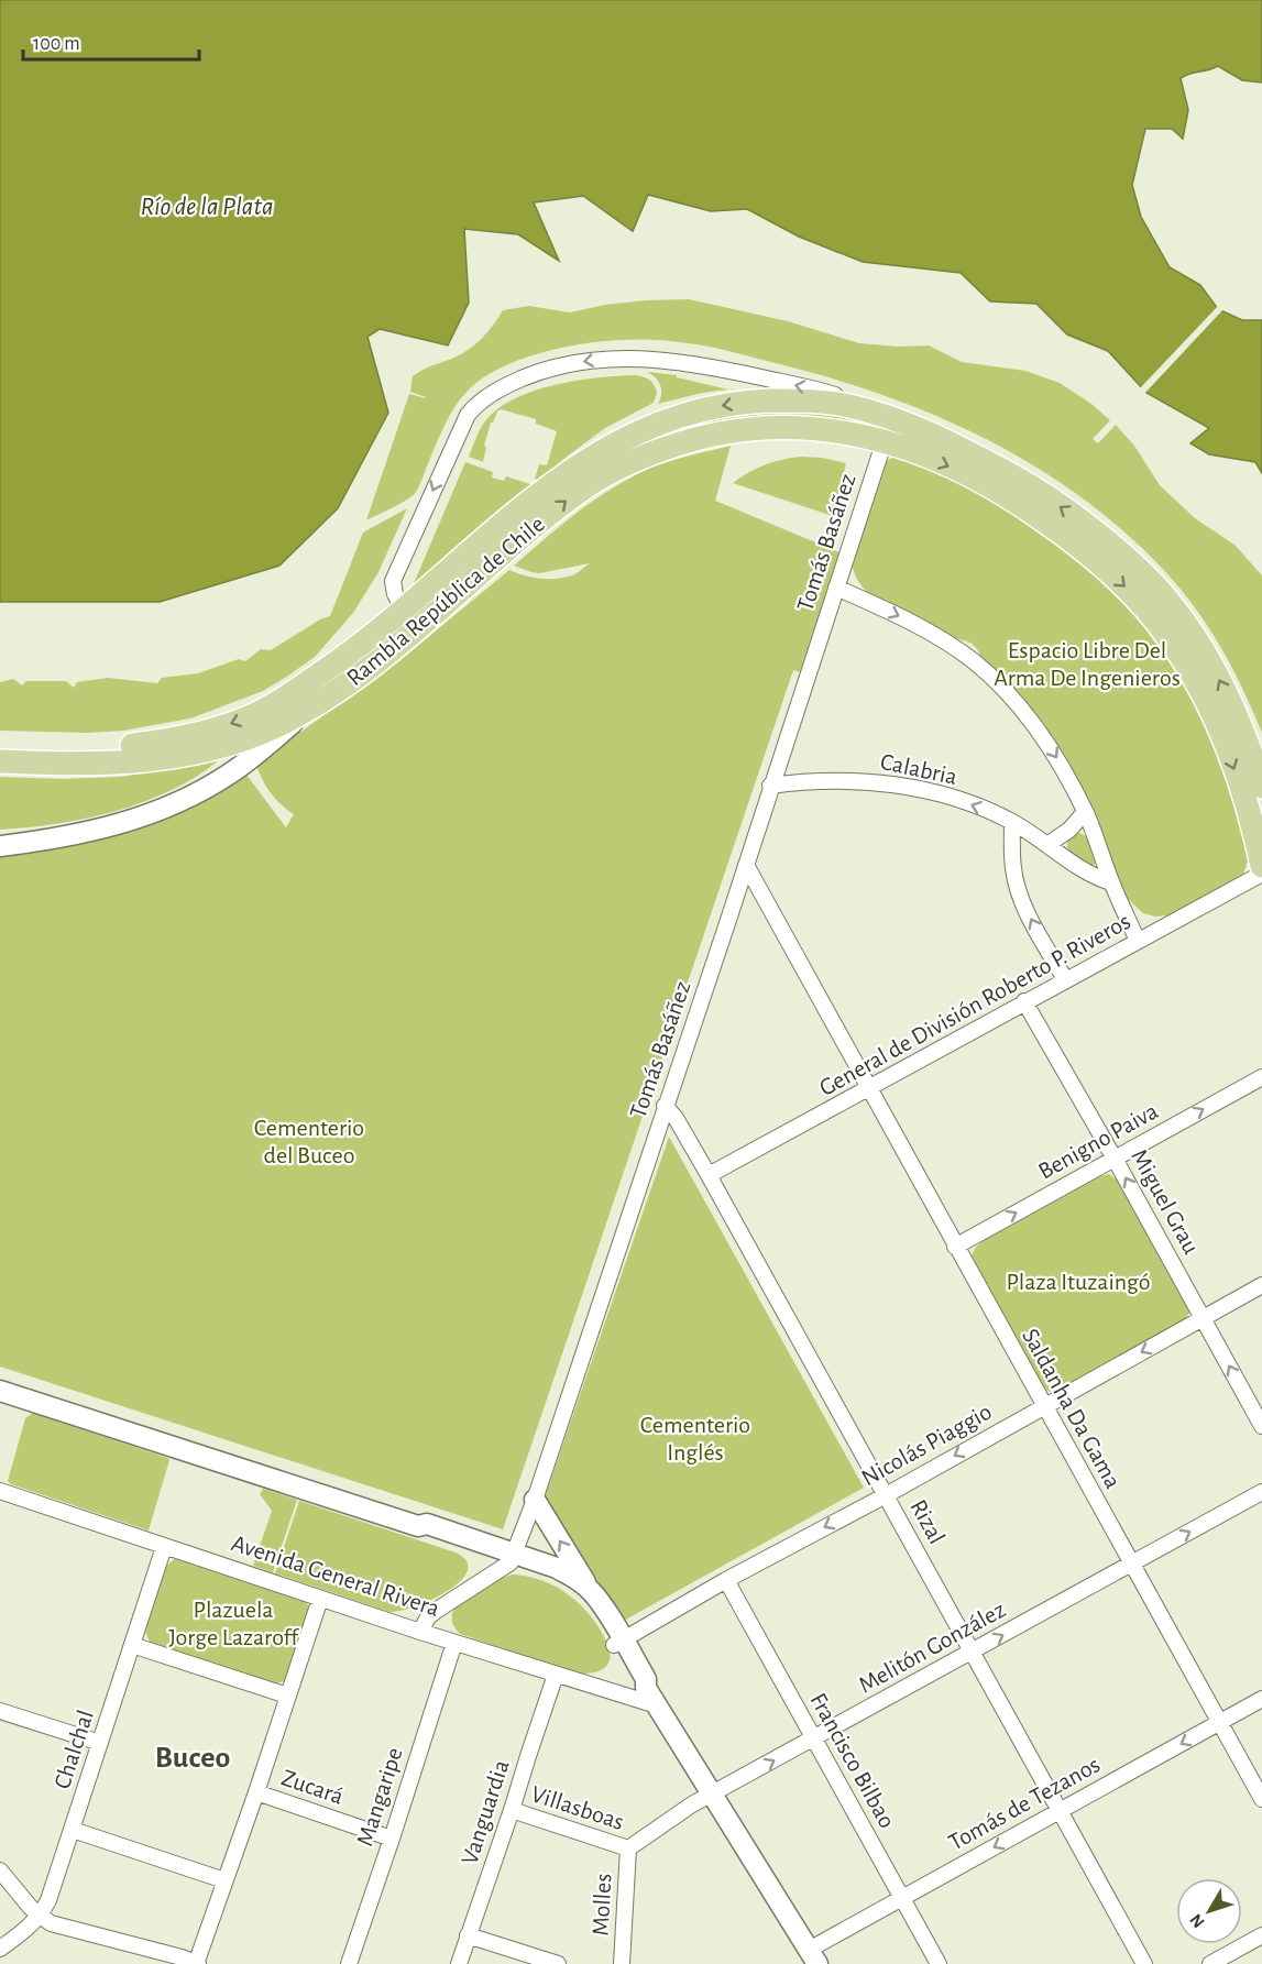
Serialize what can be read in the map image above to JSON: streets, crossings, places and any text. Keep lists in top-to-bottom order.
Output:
{
  "streets": {
    "main road": ["Rambla República de Chile"],
    "street": [
      "Tomás Basáñez",
      "Calabria",
      "General de División Roberto P. Riveros",
      "Benigno Paiva",
      "Miguel Grau",
      "Saldanha Da Gama",
      "Nicolás Piaggio",
      "Rizal",
      "Avenida General Rivera",
      "Melitón González",
      "Chalchal",
      "Francisco Bilbao",
      "Zucará",
      "Mangaripe",
      "Tomás de Tezanos",
      "Villasboas",
      "Vanguardia",
      "Molles"
    ]
  },
  "crossings": [
    ["Tomás Basáñez", "Rambla República de Chile"],
    ["Tomás Basáñez", "Calabria"],
    ["Tomás Basáñez", "Saldanha Da Gama"],
    ["Tomás Basáñez", "Rizal"],
    ["General de División Roberto P. Riveros", "Miguel Grau"],
    ["General de División Roberto P. Riveros", "Saldanha Da Gama"],
    ["General de División Roberto P. Riveros", "Rizal"],
    ["Benigno Paiva", "Miguel Grau"],
    ["Benigno Paiva", "Saldanha Da Gama"],
    ["Miguel Grau", "Nicolás Piaggio"],
    ["Saldanha Da Gama", "Nicolás Piaggio"],
    ["Saldanha Da Gama", "Melitón González"],
    ["Saldanha Da Gama", "Tomás de Tezanos"],
    ["Nicolás Piaggio", "Rizal"],
    ["Nicolás Piaggio", "Francisco Bilbao"],
    ["Rizal", "Melitón González"],
    ["Rizal", "Tomás de Tezanos"],
    ["Avenida General Rivera", "Chalchal"],
    ["Avenida General Rivera", "Mangaripe"],
    ["Avenida General Rivera", "Vanguardia"],
    ["Melitón González", "Francisco Bilbao"],
    ["Melitón González", "Villasboas"],
    ["Melitón González", "Molles"],
    ["Francisco Bilbao", "Tomás de Tezanos"],
    ["Zucará", "Mangaripe"],
    ["Villasboas", "Vanguardia"],
    ["Villasboas", "Molles"]
  ],
  "one_way": [
    "Calabria",
    "Benigno Paiva",
    "Miguel Grau",
    "Nicolás Piaggio",
    "Melitón González",
    "Tomás de Tezanos"
  ],
  "districts": ["Buceo"],
  "water": ["Río de la Plata"],
  "parks": [
    "Espacio Libre Del Arma De Ingenieros",
    "Cementerio del Buceo",
    "Plaza Ituzaingó",
    "Cementerio Inglés",
    "Plazuela Jorge Lazaroff"
  ],
  "scale_bar": "100 m",
  "north": "bottom left"
}
